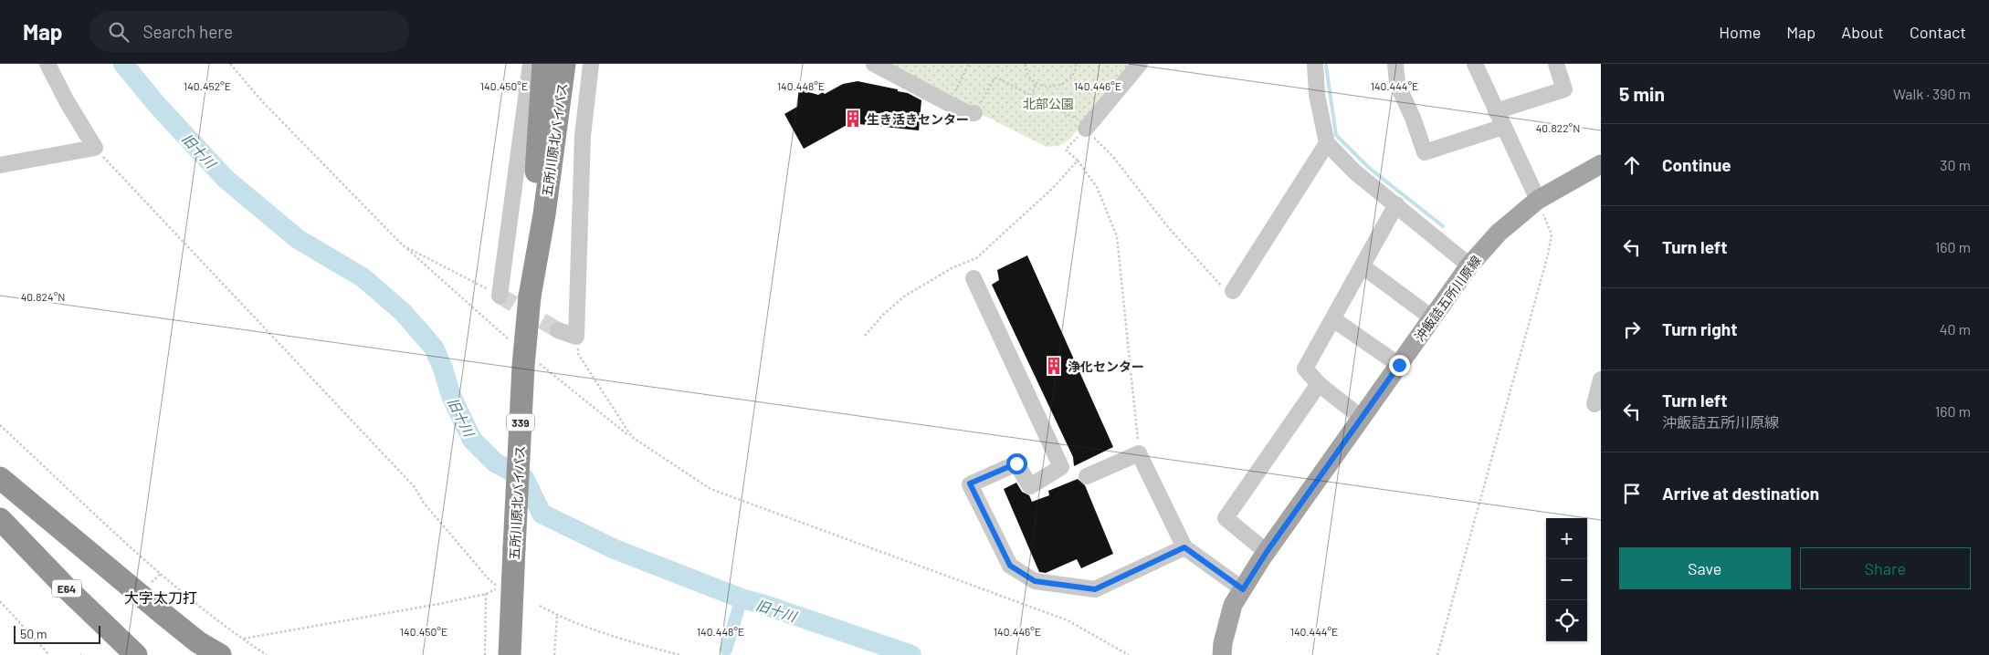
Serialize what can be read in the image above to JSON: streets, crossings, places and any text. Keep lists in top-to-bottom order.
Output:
{
  "streets": {
    "highway": ["五所川原北バイパス", "339", "E64"],
    "main road": ["沖飯詰五所川原線"]
  },
  "districts": ["大字太刀打"],
  "water": ["旧十川"],
  "parks": ["北部公園"],
  "places": {
    "building": ["生き活きセンター", "浄化センター"]
  },
  "scale_bar": "50 m",
  "page": {
    "header": "Map",
    "search": "Search here",
    "nav": [
      "Home",
      "Map",
      "About",
      "Contact"
    ],
    "heading": ["5 min", "Walk · 390 m"],
    "list": [
      ["Continue", "30 m"],
      ["Turn left", "160 m"],
      ["Turn right", "40 m"],
      ["Turn left", "沖飯詰五所川原線", "160 m"],
      "Arrive at destination"
    ],
    "map_buttons": ["+", "−"],
    "buttons": ["Save", "Share"],
    "scale": "50 m"
  },
  "coordinates": [
    "140.452°E",
    "140.450°E",
    "140.448°E",
    "140.446°E",
    "140.444°E",
    "40.822°N",
    "40.824°N"
  ]
}
